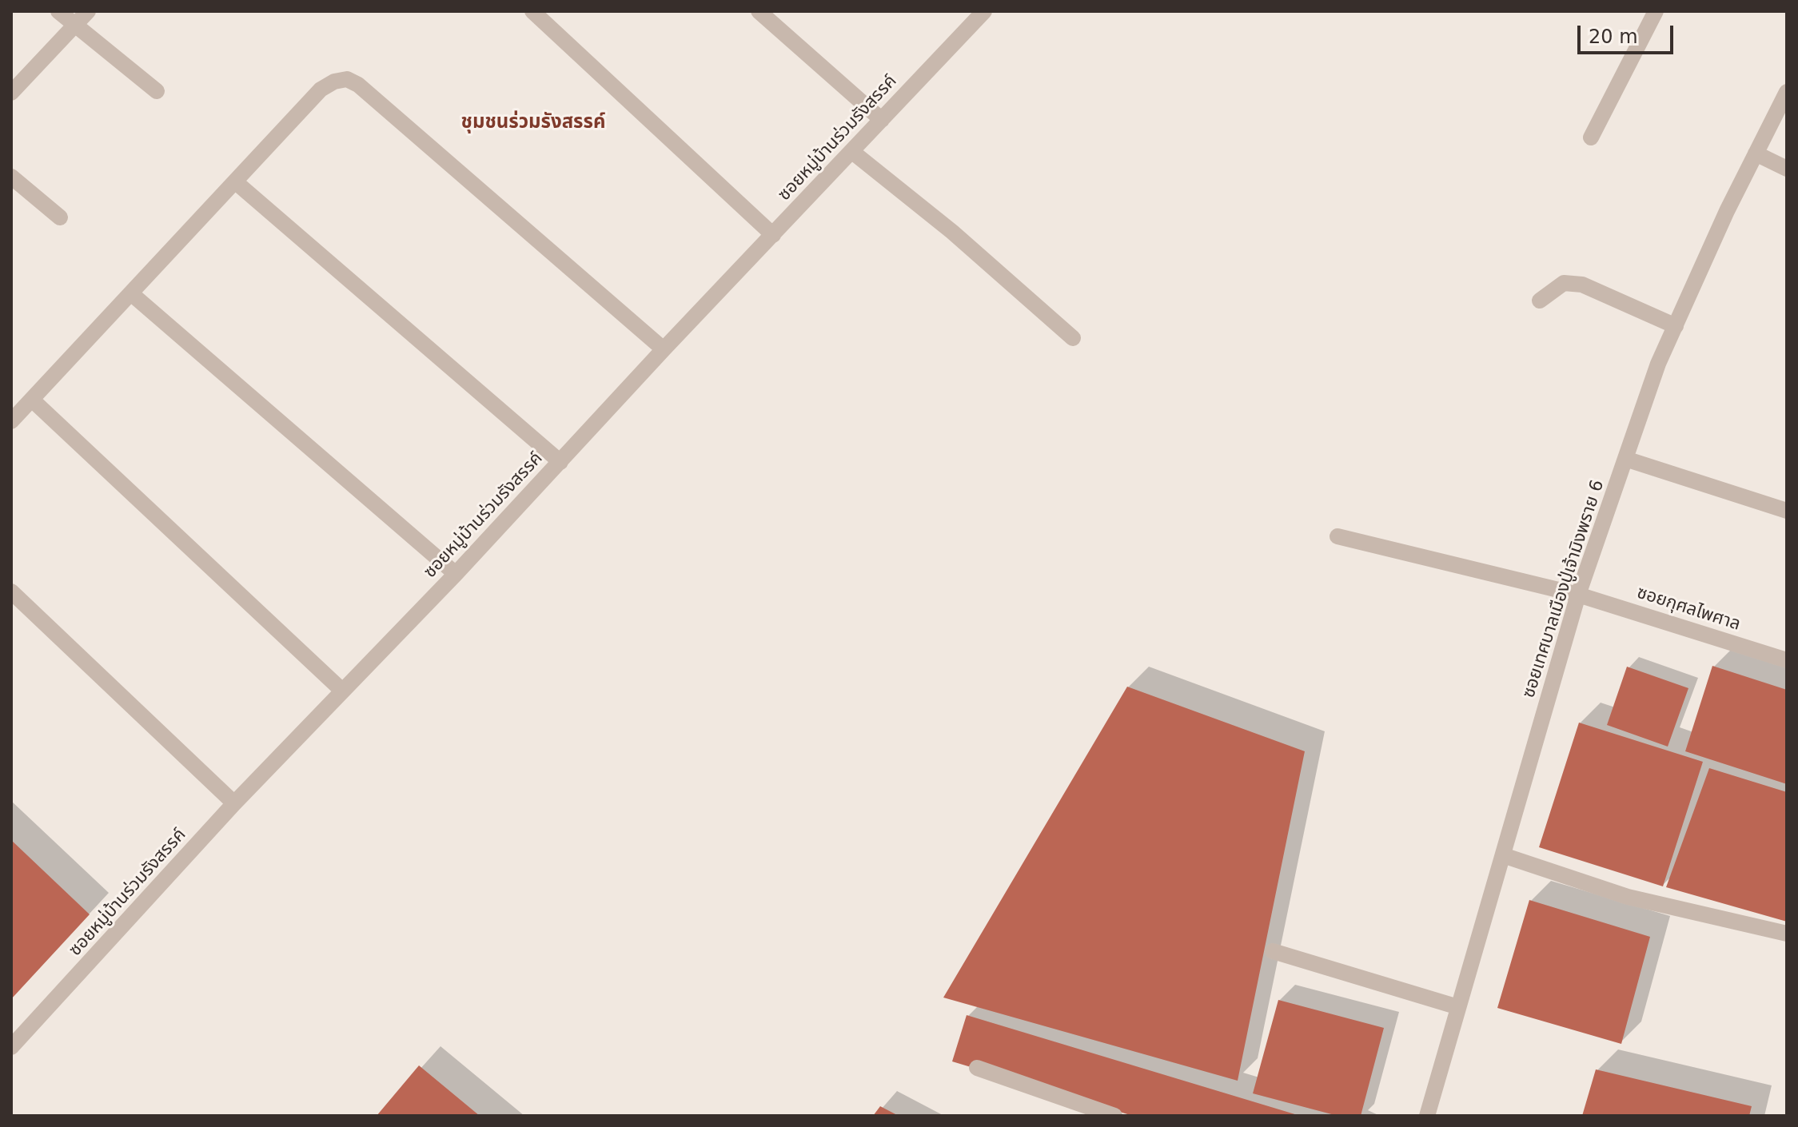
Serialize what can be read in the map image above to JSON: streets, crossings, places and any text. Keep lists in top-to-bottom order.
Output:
{
  "streets": {
    "street": ["ซอยหมู่บ้านร่วมรังสรรค์", "ซอยเทศบาลเมืองปู่เจ้ามิงพราย 6", "ซอยกุศลไพศาล"]
  },
  "crossings": [
    ["ซอยเทศบาลเมืองปู่เจ้ามิงพราย 6", "ซอยกุศลไพศาล"]
  ],
  "districts": ["ชุมชนร่วมรังสรรค์"],
  "scale_bar": "20 m"
}
